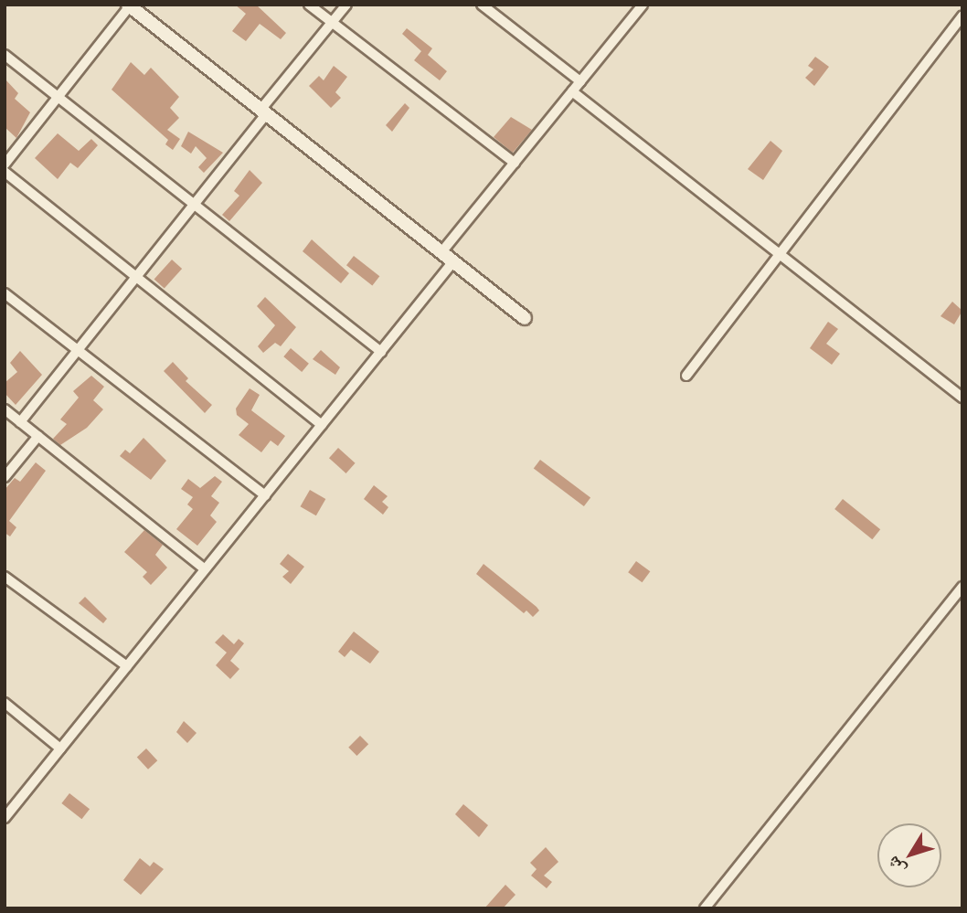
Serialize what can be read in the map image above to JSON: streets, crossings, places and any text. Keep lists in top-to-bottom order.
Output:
{
  "north": "bottom left"
}
